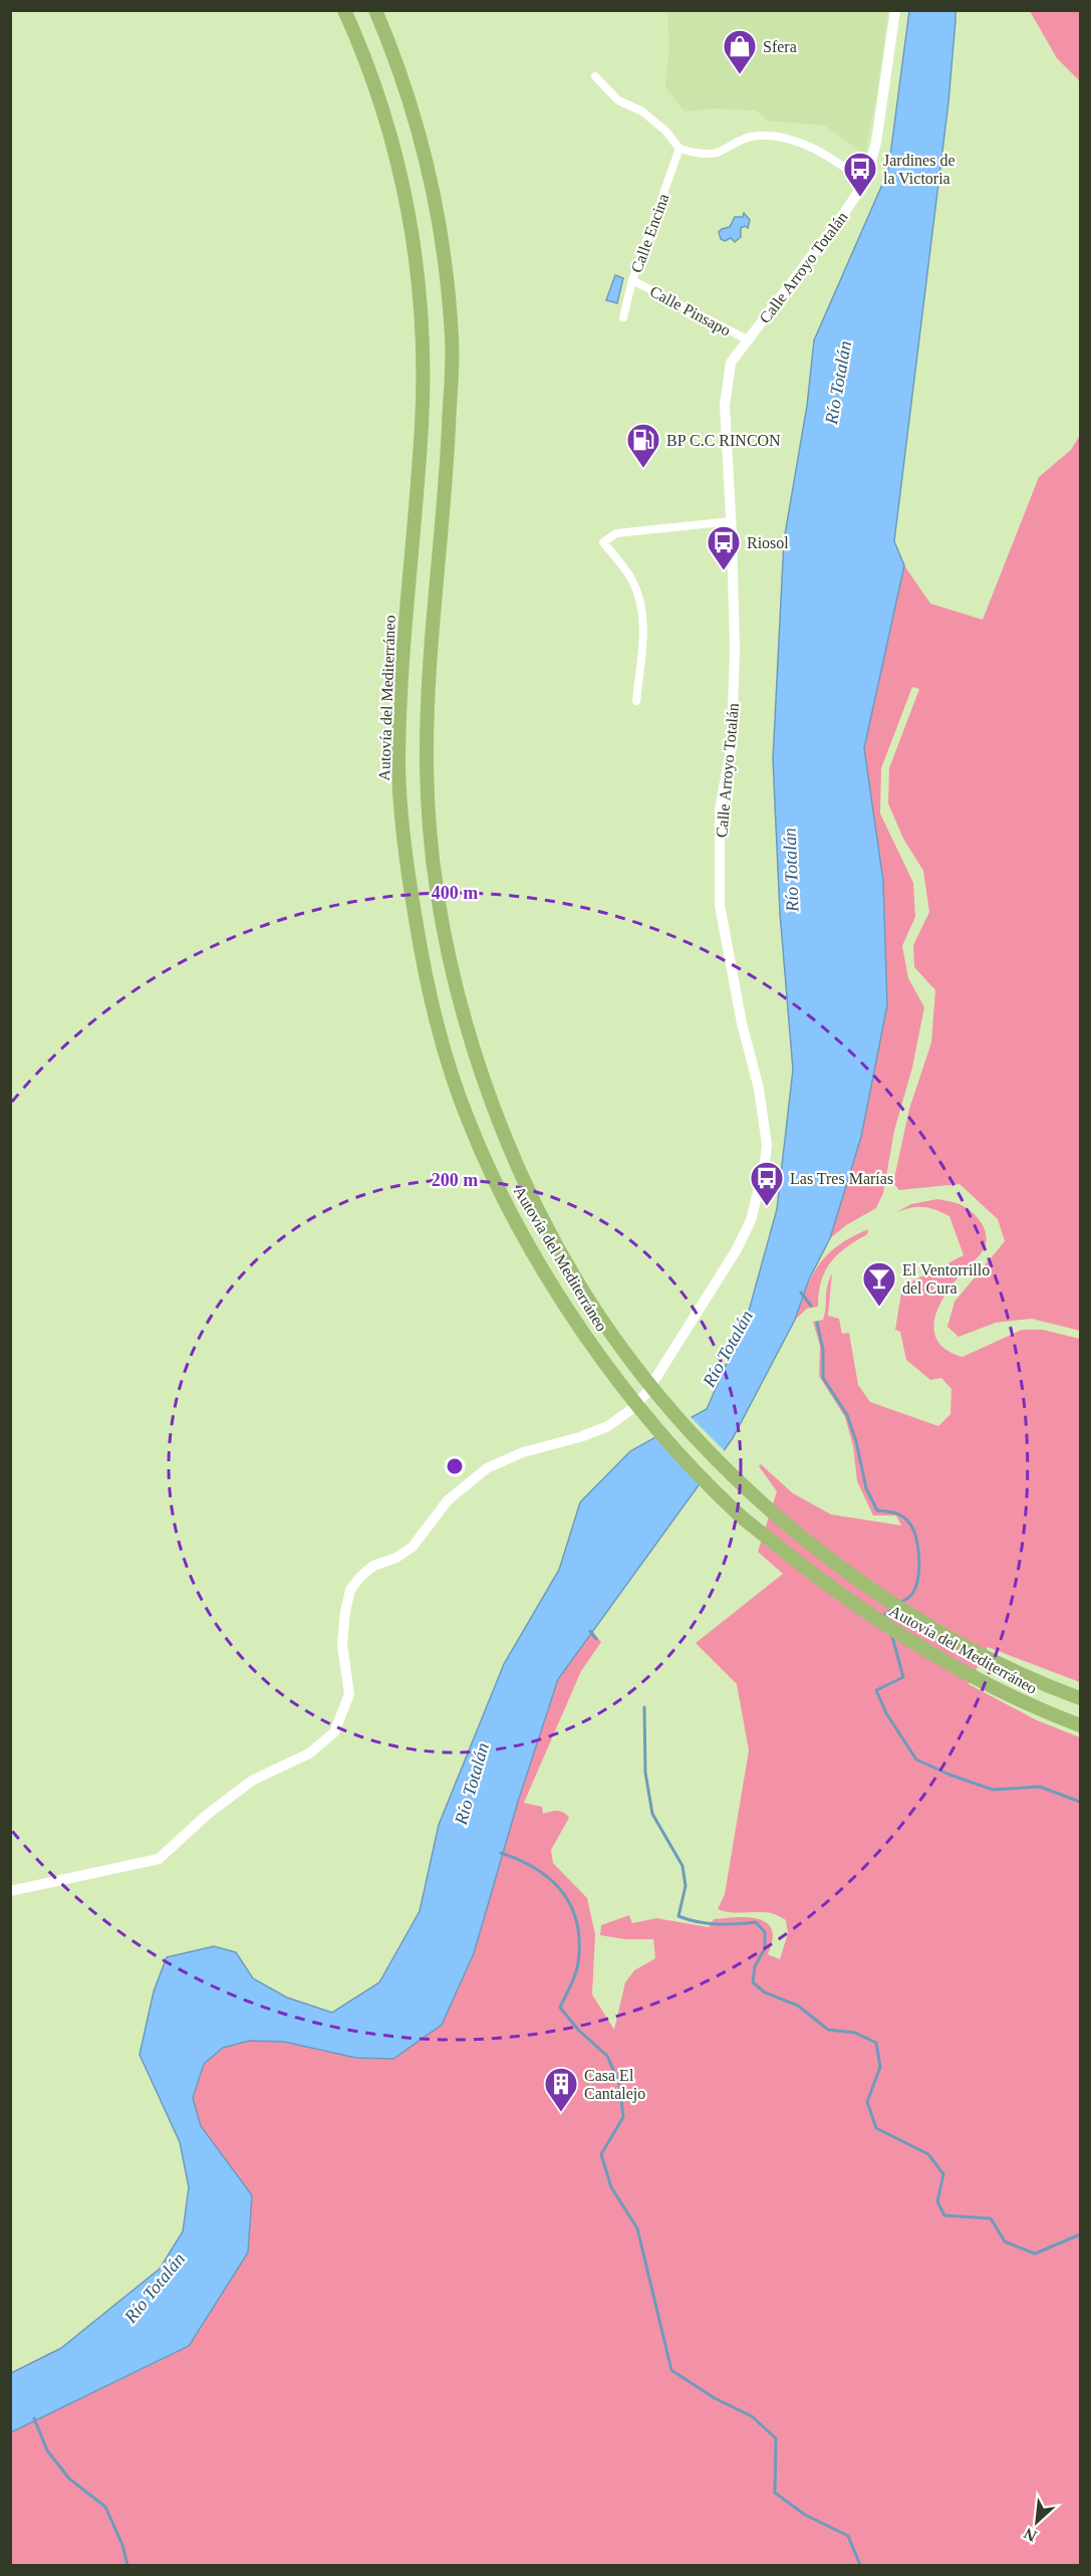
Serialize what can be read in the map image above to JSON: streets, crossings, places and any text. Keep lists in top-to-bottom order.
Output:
{
  "streets": {
    "highway": ["Autovía del Mediterráneo"],
    "street": ["Calle Encina", "Calle Arroyo Totalán", "Calle Pinsapo"]
  },
  "crossings": [
    ["Calle Encina", "Calle Pinsapo"],
    ["Calle Arroyo Totalán", "Calle Pinsapo"]
  ],
  "water": ["Río Totalán"],
  "places": {
    "shop": ["Sfera"],
    "bus stop": ["Jardines de la Victoria", "Riosol", "Las Tres Marías"],
    "fuel station": ["BP C.C RINCON"],
    "bar": ["El Ventorrillo del Cura"],
    "building": ["Casa El Cantalejo"]
  },
  "north": "bottom left",
  "rings": ["400 m", "200 m"]
}
